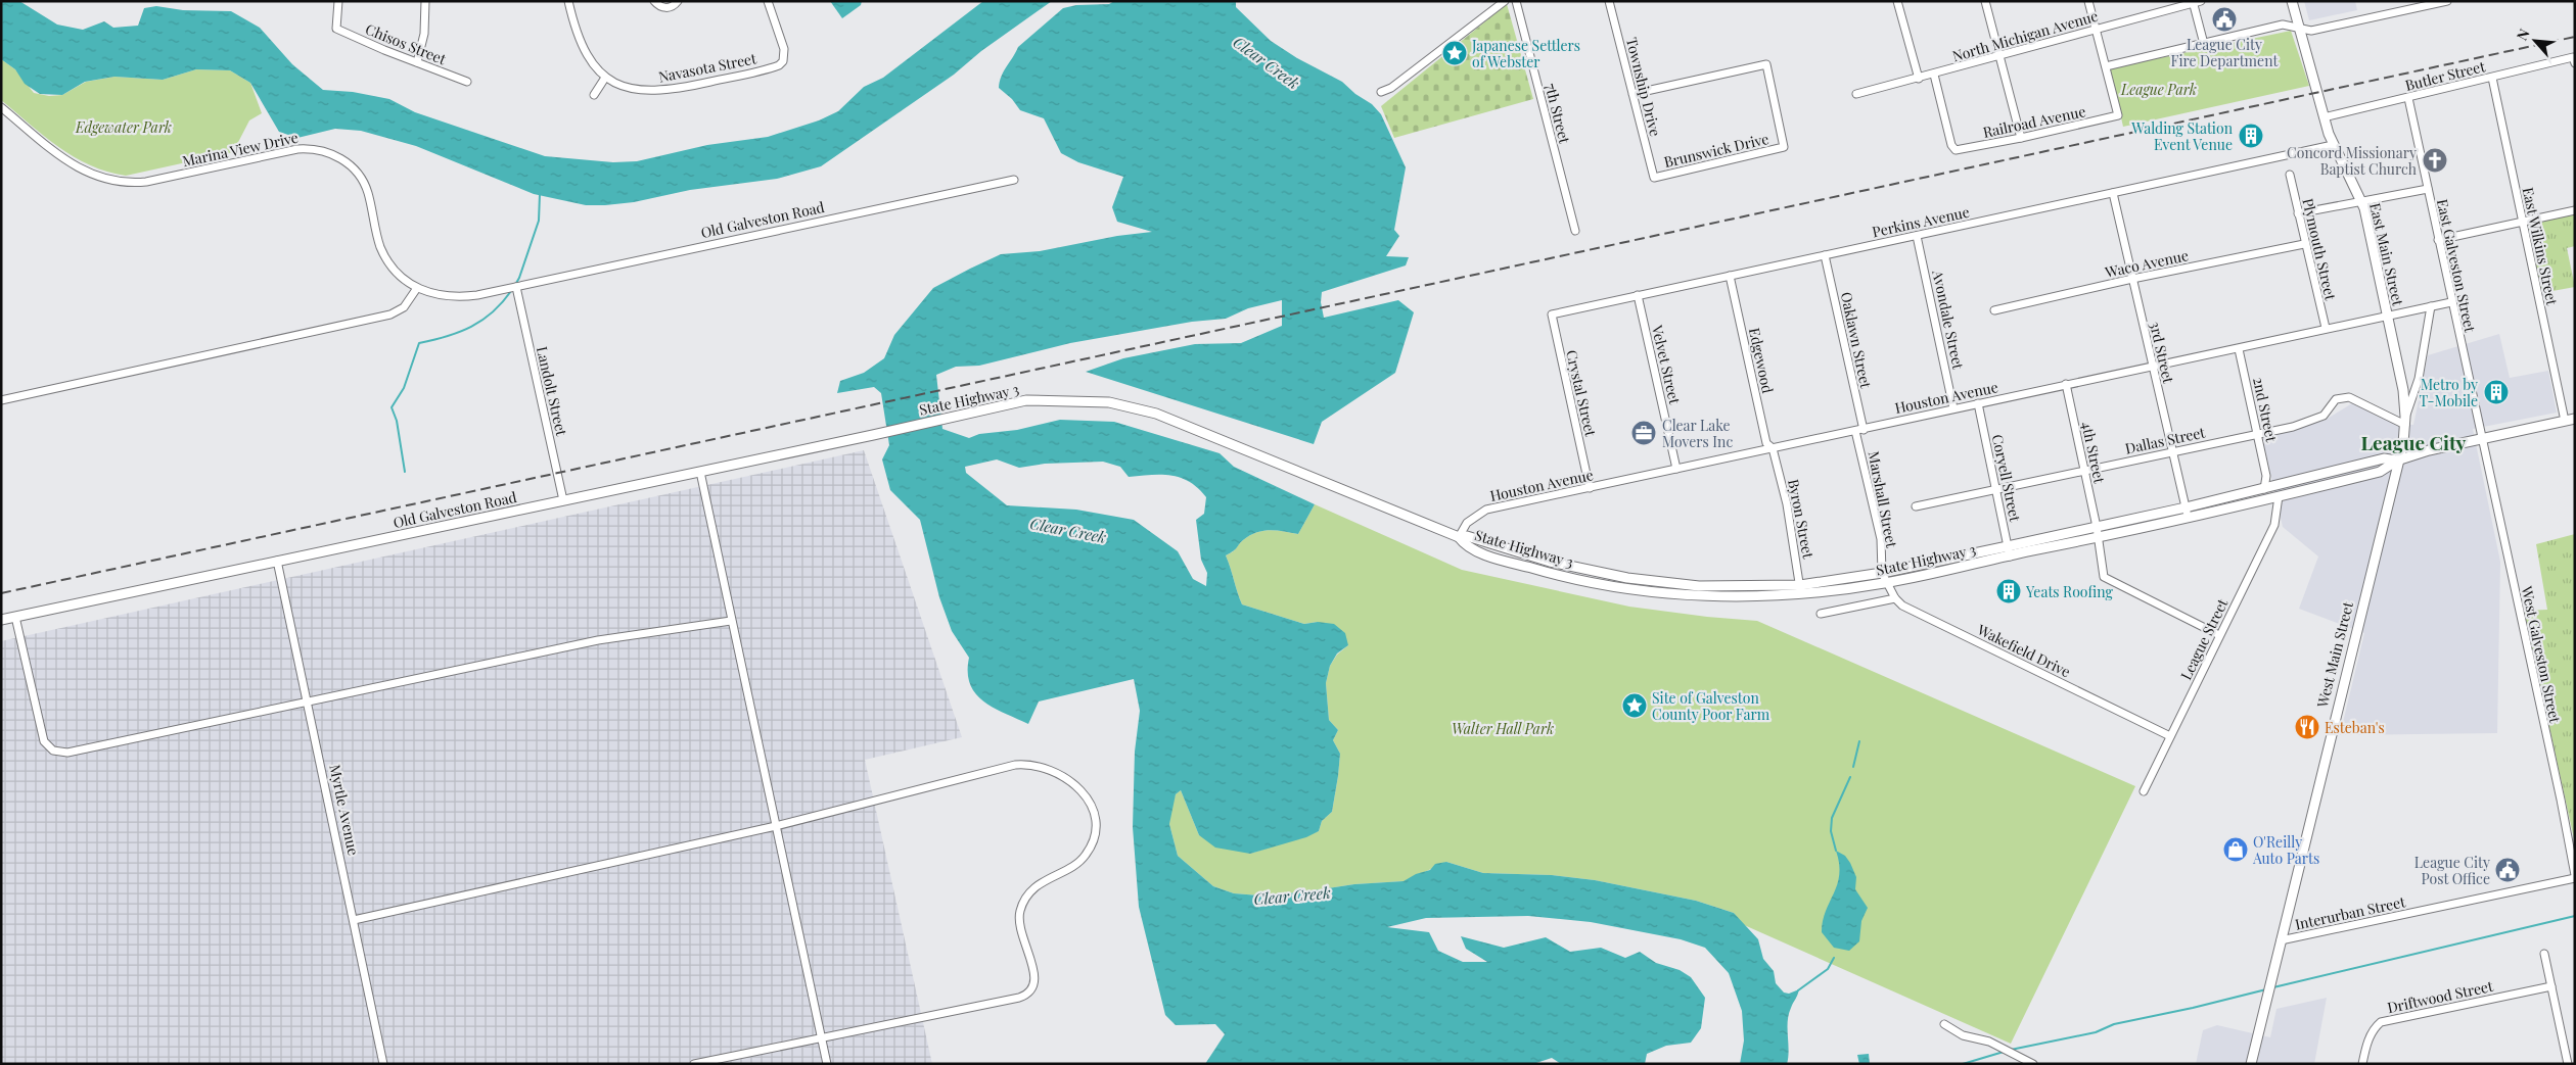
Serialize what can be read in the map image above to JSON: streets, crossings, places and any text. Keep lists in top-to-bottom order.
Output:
{
  "streets": {
    "main road": [
      "Old Galveston Road",
      "East Main Street",
      "State Highway 3",
      "West Main Street"
    ],
    "street": [
      "North Michigan Avenue",
      "Chisos Street",
      "Navasota Street",
      "Butler Street",
      "Township Drive",
      "7th Street",
      "Railroad Avenue",
      "Marina View Drive",
      "Brunswick Drive",
      "Perkins Avenue",
      "East Wilkins Street",
      "Plymouth Street",
      "Waco Avenue",
      "East Galveston Street",
      "Avondale Street",
      "Oaklawn Street",
      "3rd Street",
      "Edgewood",
      "Velvet Street",
      "Landolt Street",
      "Crystal Street",
      "Houston Avenue",
      "2nd Street",
      "Dallas Street",
      "4th Street",
      "Coryell Street",
      "Marshall Street",
      "Byron Street",
      "League Street",
      "Wakefield Drive",
      "West Galveston Street",
      "Myrtle Avenue",
      "Interurban Street",
      "Driftwood Street"
    ]
  },
  "crossings": [
    ["North Michigan Avenue", "Railroad Avenue"],
    ["Butler Street", "East Wilkins Street"],
    ["Butler Street", "East Main Street"],
    ["Butler Street", "East Galveston Street"],
    ["Township Drive", "Brunswick Drive"],
    ["Marina View Drive", "Old Galveston Road"],
    ["Marina View Drive", "Landolt Street"],
    ["Old Galveston Road", "Landolt Street"],
    ["Old Galveston Road", "State Highway 3"],
    ["Old Galveston Road", "Myrtle Avenue"],
    ["Perkins Avenue", "East Main Street"],
    ["Perkins Avenue", "Avondale Street"],
    ["Perkins Avenue", "Oaklawn Street"],
    ["Perkins Avenue", "3rd Street"],
    ["Perkins Avenue", "Edgewood"],
    ["Perkins Avenue", "Velvet Street"],
    ["Perkins Avenue", "Crystal Street"],
    ["East Wilkins Street", "State Highway 3"],
    ["Plymouth Street", "Waco Avenue"],
    ["Plymouth Street", "Houston Avenue"],
    ["East Main Street", "Houston Avenue"],
    ["East Main Street", "State Highway 3"],
    ["East Main Street", "Dallas Street"],
    ["East Main Street", "West Main Street"],
    ["Waco Avenue", "3rd Street"],
    ["East Galveston Street", "Houston Avenue"],
    ["East Galveston Street", "State Highway 3"],
    ["East Galveston Street", "West Galveston Street"],
    ["Avondale Street", "Houston Avenue"],
    ["Oaklawn Street", "Houston Avenue"],
    ["Oaklawn Street", "Marshall Street"],
    ["3rd Street", "Houston Avenue"],
    ["3rd Street", "State Highway 3"],
    ["3rd Street", "Dallas Street"],
    ["Edgewood", "Houston Avenue"],
    ["Edgewood", "Byron Street"],
    ["Velvet Street", "Houston Avenue"],
    ["Crystal Street", "Houston Avenue"],
    ["Houston Avenue", "State Highway 3"],
    ["Houston Avenue", "2nd Street"],
    ["Houston Avenue", "4th Street"],
    ["Houston Avenue", "Coryell Street"],
    ["Houston Avenue", "Marshall Street"],
    ["Houston Avenue", "Byron Street"],
    ["State Highway 3", "2nd Street"],
    ["State Highway 3", "4th Street"],
    ["State Highway 3", "Coryell Street"],
    ["State Highway 3", "Marshall Street"],
    ["State Highway 3", "Byron Street"],
    ["State Highway 3", "League Street"],
    ["State Highway 3", "Wakefield Drive"],
    ["State Highway 3", "West Main Street"],
    ["State Highway 3", "West Galveston Street"],
    ["2nd Street", "Dallas Street"],
    ["Dallas Street", "4th Street"],
    ["Dallas Street", "Coryell Street"],
    ["4th Street", "League Street"],
    ["Marshall Street", "Wakefield Drive"],
    ["League Street", "Wakefield Drive"],
    ["West Main Street", "Interurban Street"],
    ["West Galveston Street", "Interurban Street"]
  ],
  "districts": ["League City"],
  "water": ["Clear Creek"],
  "parks": ["League Park", "Edgewater Park", "Walter Hall Park"],
  "places": {
    "public building": ["League City Fire Department", "League City Post Office"],
    "place": ["Japanese Settlers of Webster", "Site of Galveston County Poor Farm"],
    "building": ["Walding Station Event Venue", "Metro by T-Mobile", "Yeats Roofing"],
    "church": ["Concord Missionary Baptist Church"],
    "office": ["Clear Lake Movers Inc"],
    "restaurant": ["Esteban's"],
    "shop": ["O'Reilly Auto Parts"]
  },
  "north": "top left"
}
